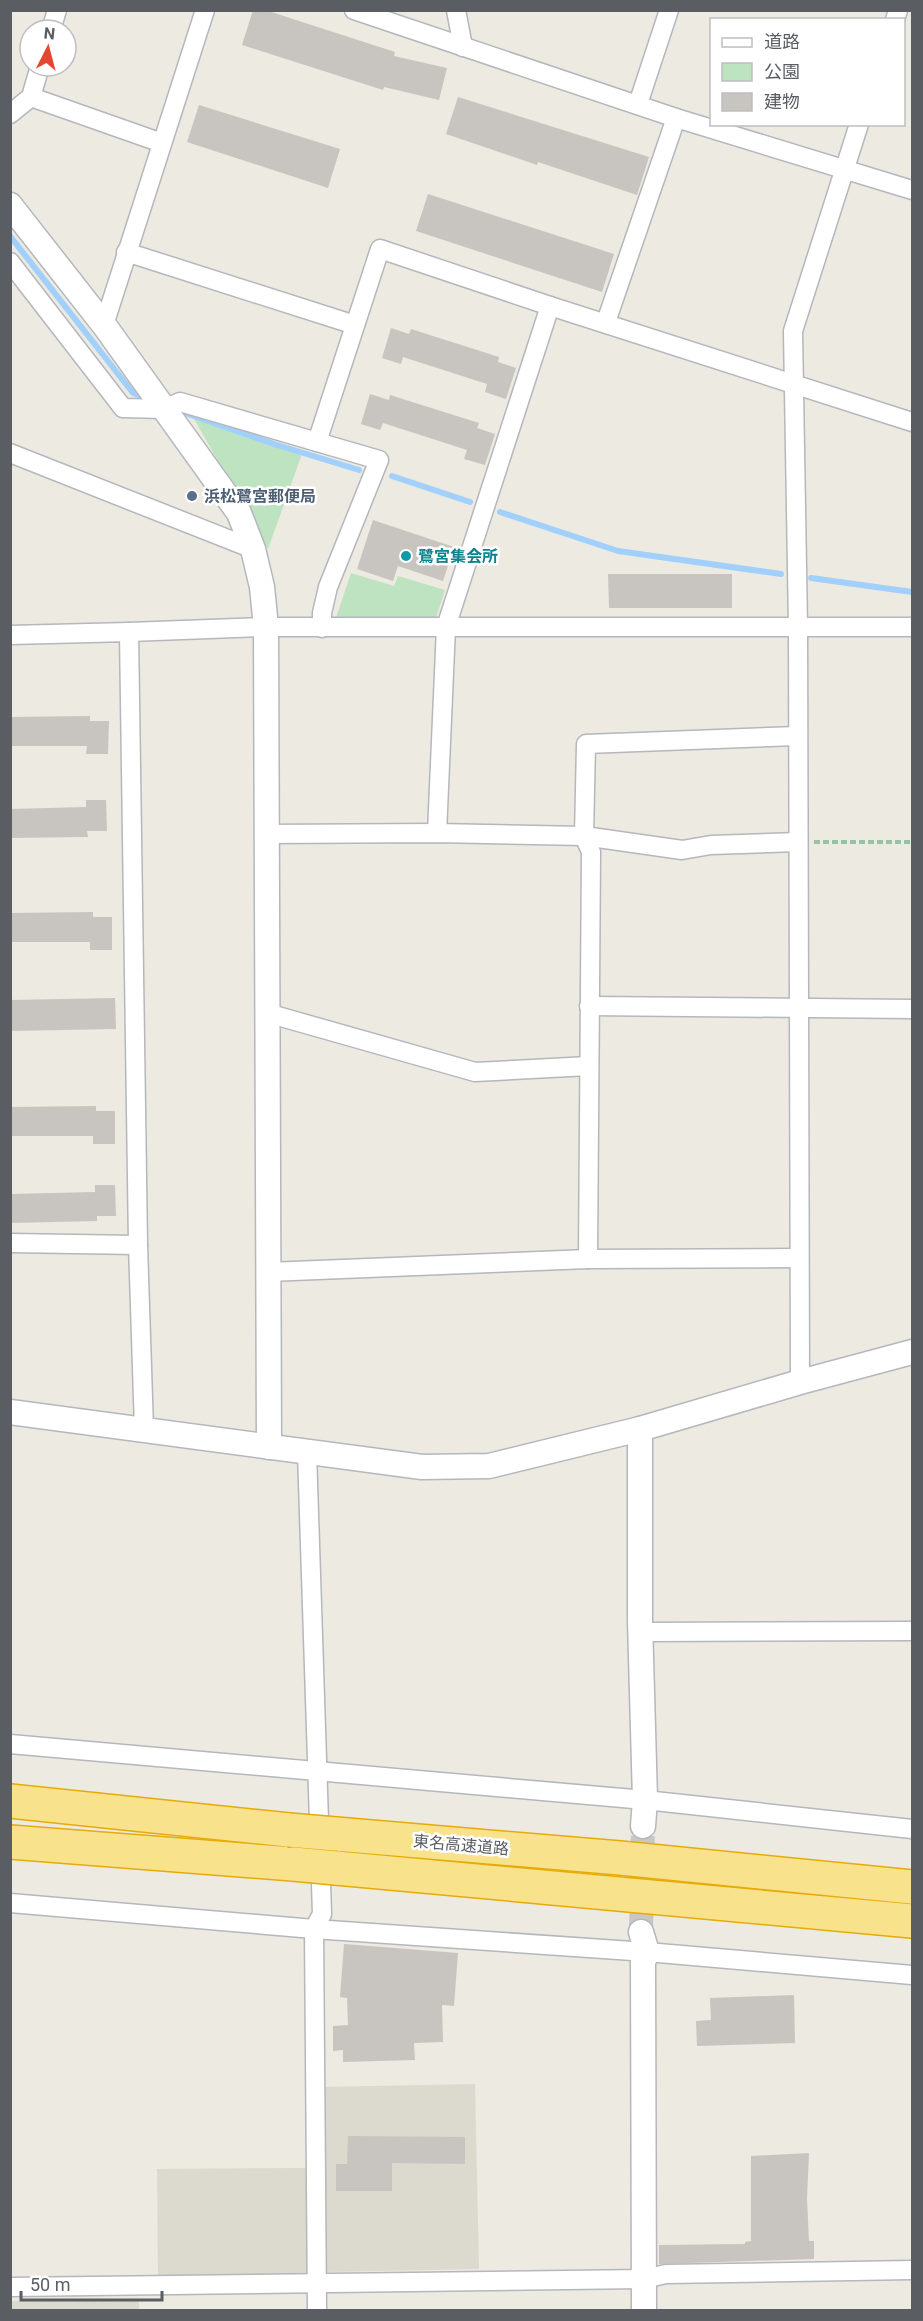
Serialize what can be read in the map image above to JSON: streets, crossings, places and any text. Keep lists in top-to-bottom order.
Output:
{
  "streets": {
    "highway": ["東名高速道路"]
  },
  "places": ["浜松鷺宮郵便局", "鷺宮集会所"],
  "legend": ["道路", "公園", "建物"],
  "scale_bar": "50 m",
  "north": "top"
}
